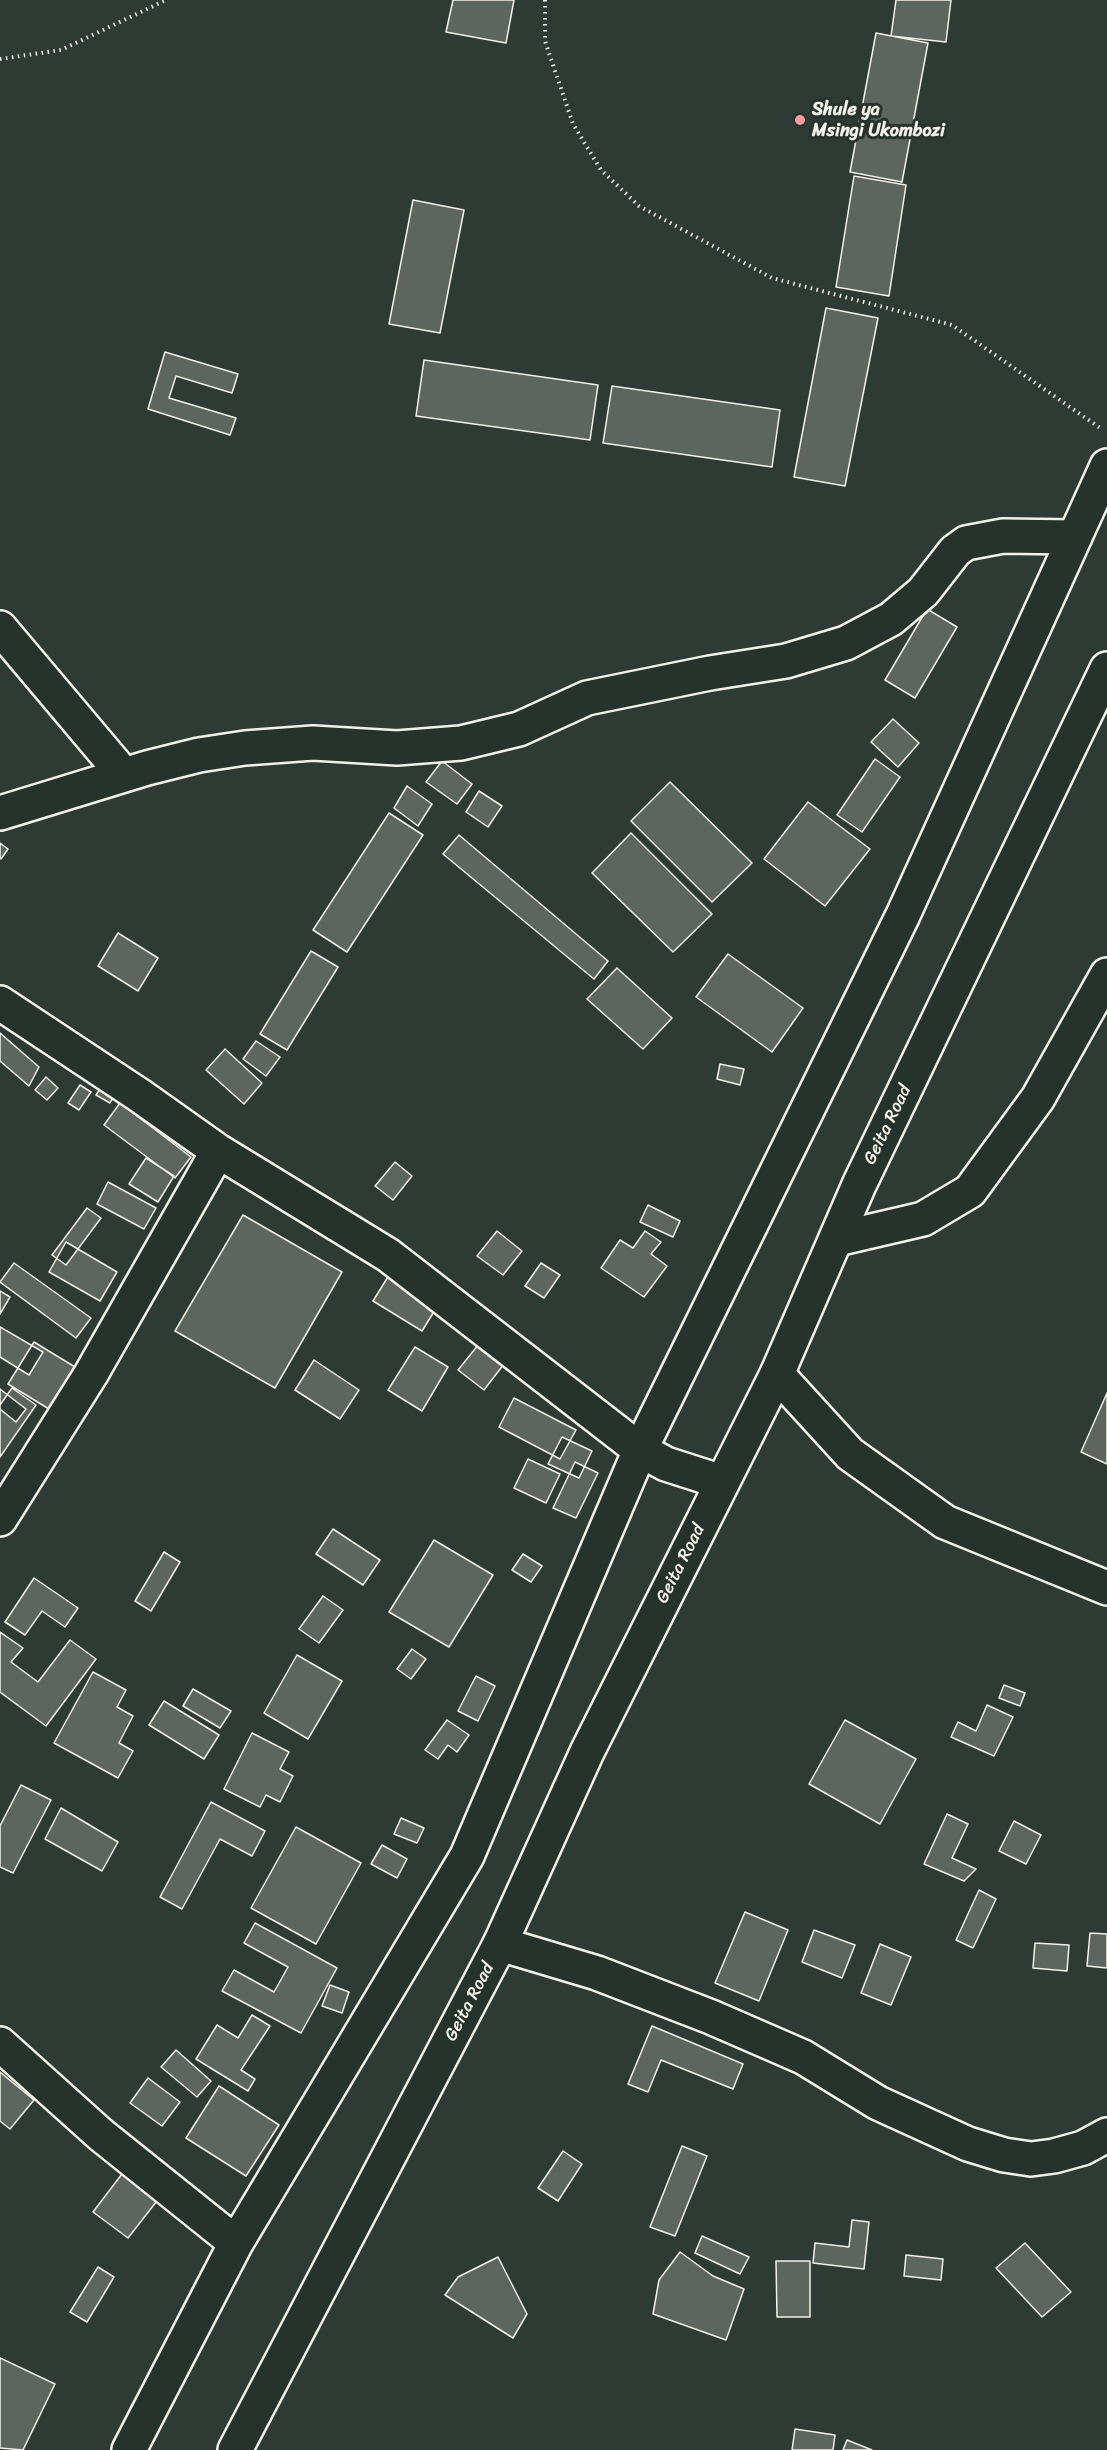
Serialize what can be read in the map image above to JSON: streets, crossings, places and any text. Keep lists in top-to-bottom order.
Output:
{
  "streets": {
    "main road": ["Geita Road"]
  },
  "places": ["Shule ya Msingi Ukombozi"]
}
